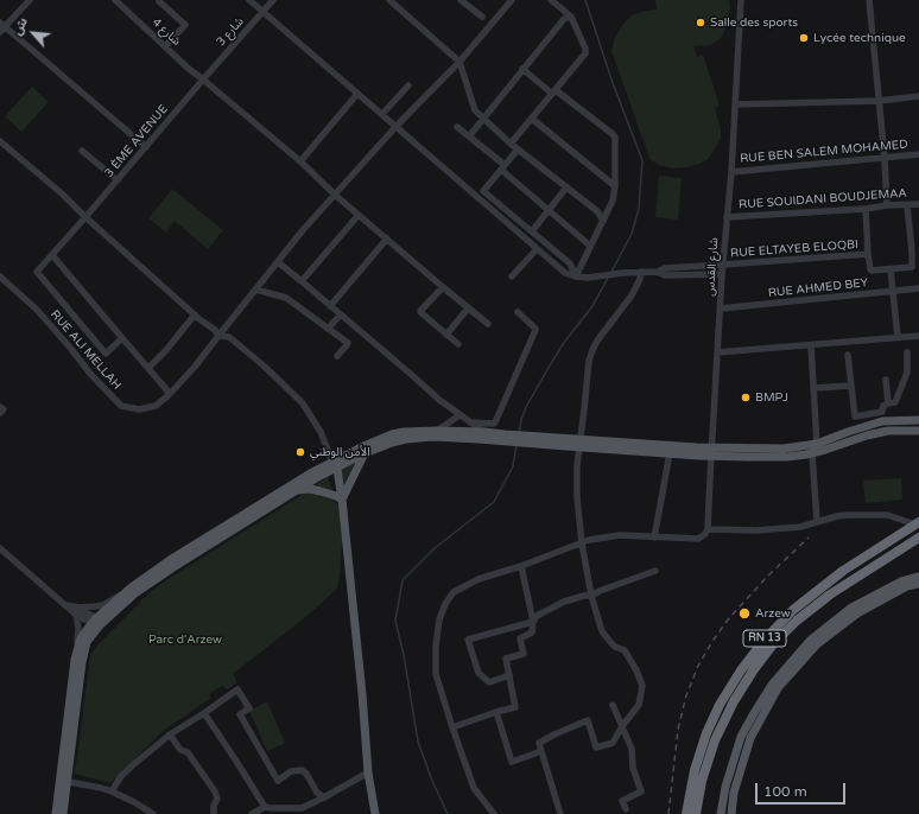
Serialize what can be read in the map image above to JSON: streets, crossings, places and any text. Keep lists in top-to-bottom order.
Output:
{
  "streets": {
    "highway": ["RN 13"],
    "street": [
      "شارع 4",
      "شارع 3",
      "3 ÈME AVENUE",
      "RUE BEN SALEM MOHAMED",
      "RUE SOUIDANI BOUDJEMAA",
      "RUE ELTAYEB ELOQBI",
      "شارع القدس",
      "RUE AHMED BEY",
      "RUE ALI MELLAH"
    ]
  },
  "crossings": [
    ["شارع 4", "شارع 3"],
    ["شارع 4", "3 ÈME AVENUE"],
    ["شارع 4", "RUE ALI MELLAH"],
    ["شارع 3", "3 ÈME AVENUE"],
    ["RUE BEN SALEM MOHAMED", "شارع القدس"],
    ["RUE SOUIDANI BOUDJEMAA", "شارع القدس"],
    ["RUE ELTAYEB ELOQBI", "شارع القدس"],
    ["شارع القدس", "RUE AHMED BEY"]
  ],
  "parks": ["Parc d'Arzew"],
  "places": [
    "Salle des sports",
    "Lycée technique",
    "BMPJ",
    "الأمن الوطني",
    "Arzew"
  ],
  "scale_bar": "100 m",
  "north": "top left"
}
